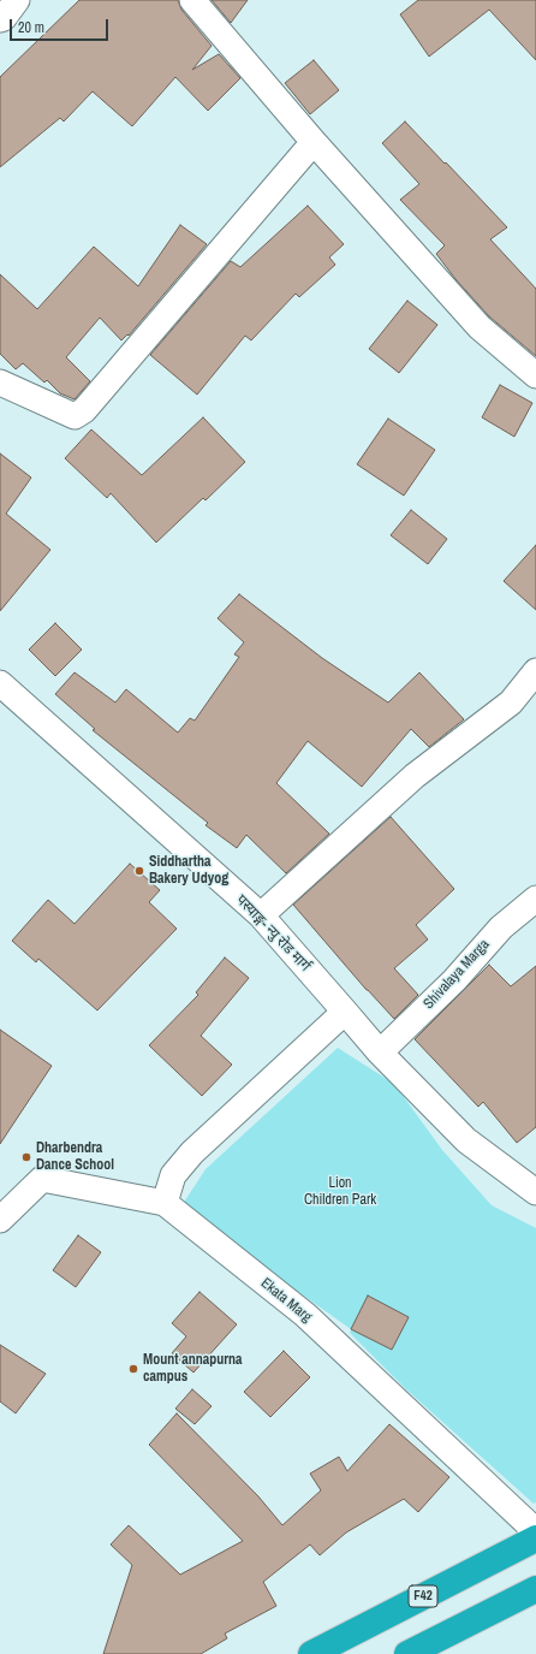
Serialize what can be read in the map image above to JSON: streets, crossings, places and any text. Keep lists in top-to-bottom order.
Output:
{
  "streets": {
    "highway": ["F42"],
    "street": ["पस्याङ्ग- न्यु रोड मार्ग", "Shivalaya Marga", "Ekata Marg"]
  },
  "crossings": [
    ["पस्याङ्ग- न्यु रोड मार्ग", "Shivalaya Marga"]
  ],
  "parks": ["Lion Children Park"],
  "places": ["Siddhartha Bakery Udyog", "Dharbendra Dance School", "Mount annapurna campus"],
  "scale_bar": "20 m"
}
